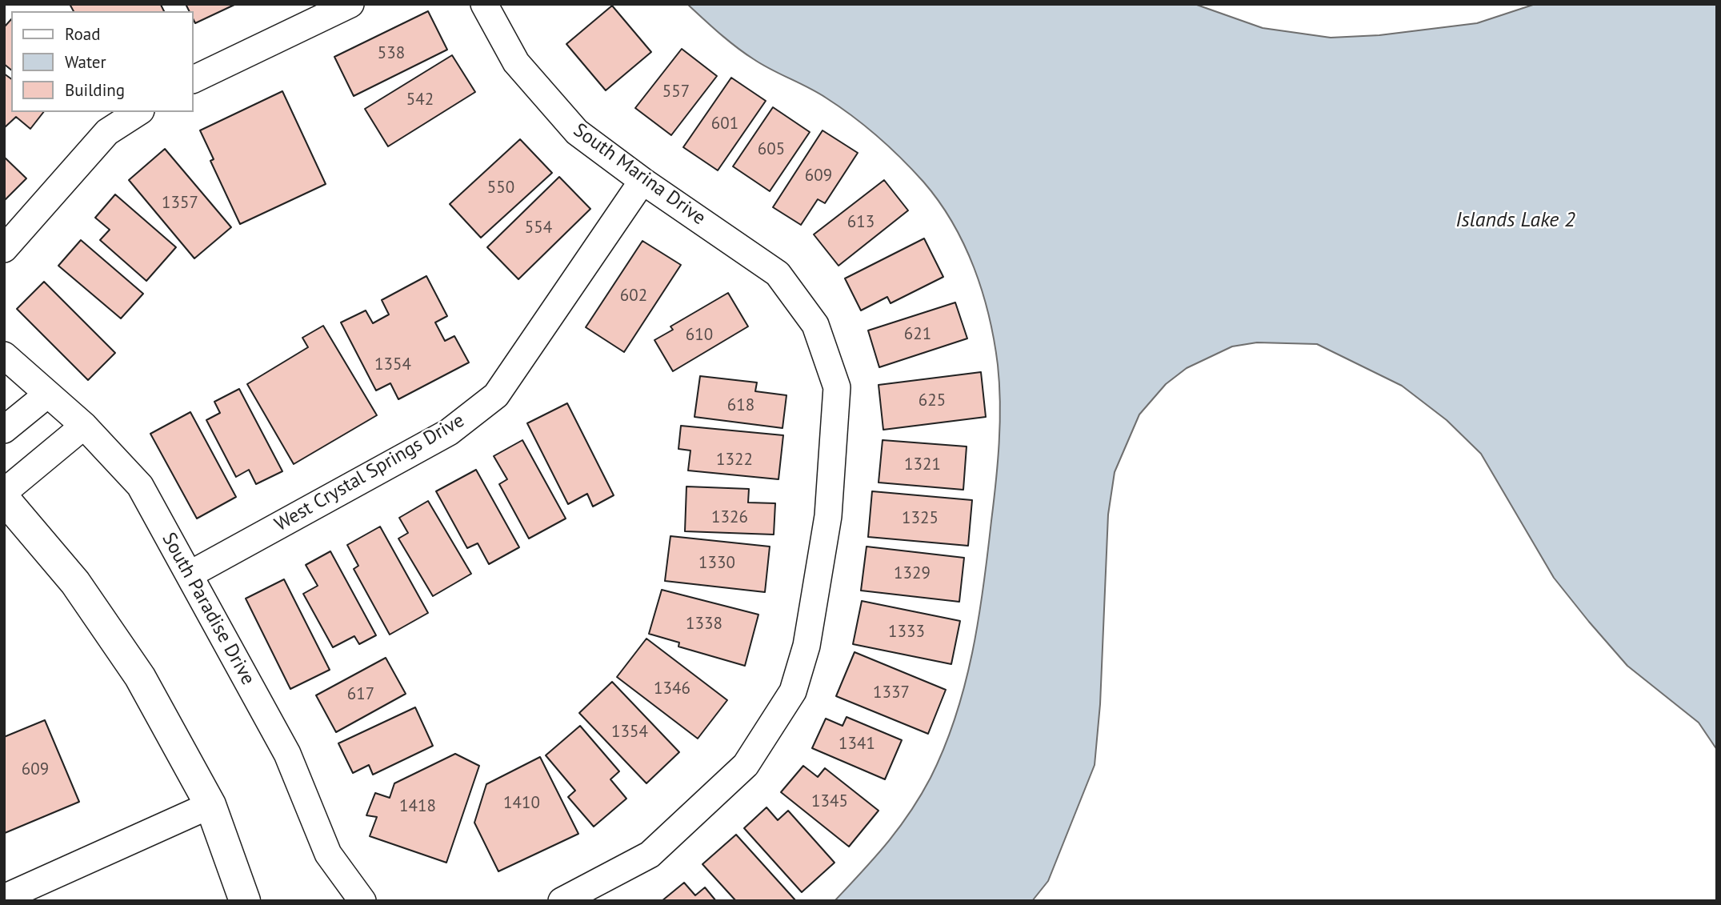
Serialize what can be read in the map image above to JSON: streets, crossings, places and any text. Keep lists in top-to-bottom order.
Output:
{
  "streets": {
    "street": ["South Marina Drive", "West Crystal Springs Drive", "South Paradise Drive"]
  },
  "crossings": [
    ["South Marina Drive", "West Crystal Springs Drive"],
    ["West Crystal Springs Drive", "South Paradise Drive"]
  ],
  "water": ["Islands Lake 2"],
  "house_numbers": [
    "538",
    "557",
    "542",
    "601",
    "605",
    "609",
    "550",
    "1357",
    "613",
    "554",
    "602",
    "621",
    "610",
    "1354",
    "625",
    "618",
    "1322",
    "1321",
    "1326",
    "1325",
    "1330",
    "1329",
    "1338",
    "1333",
    "1346",
    "1337",
    "617",
    "1354",
    "1341",
    "609",
    "1345",
    "1410",
    "1418"
  ],
  "legend": ["Road", "Water", "Building"]
}
